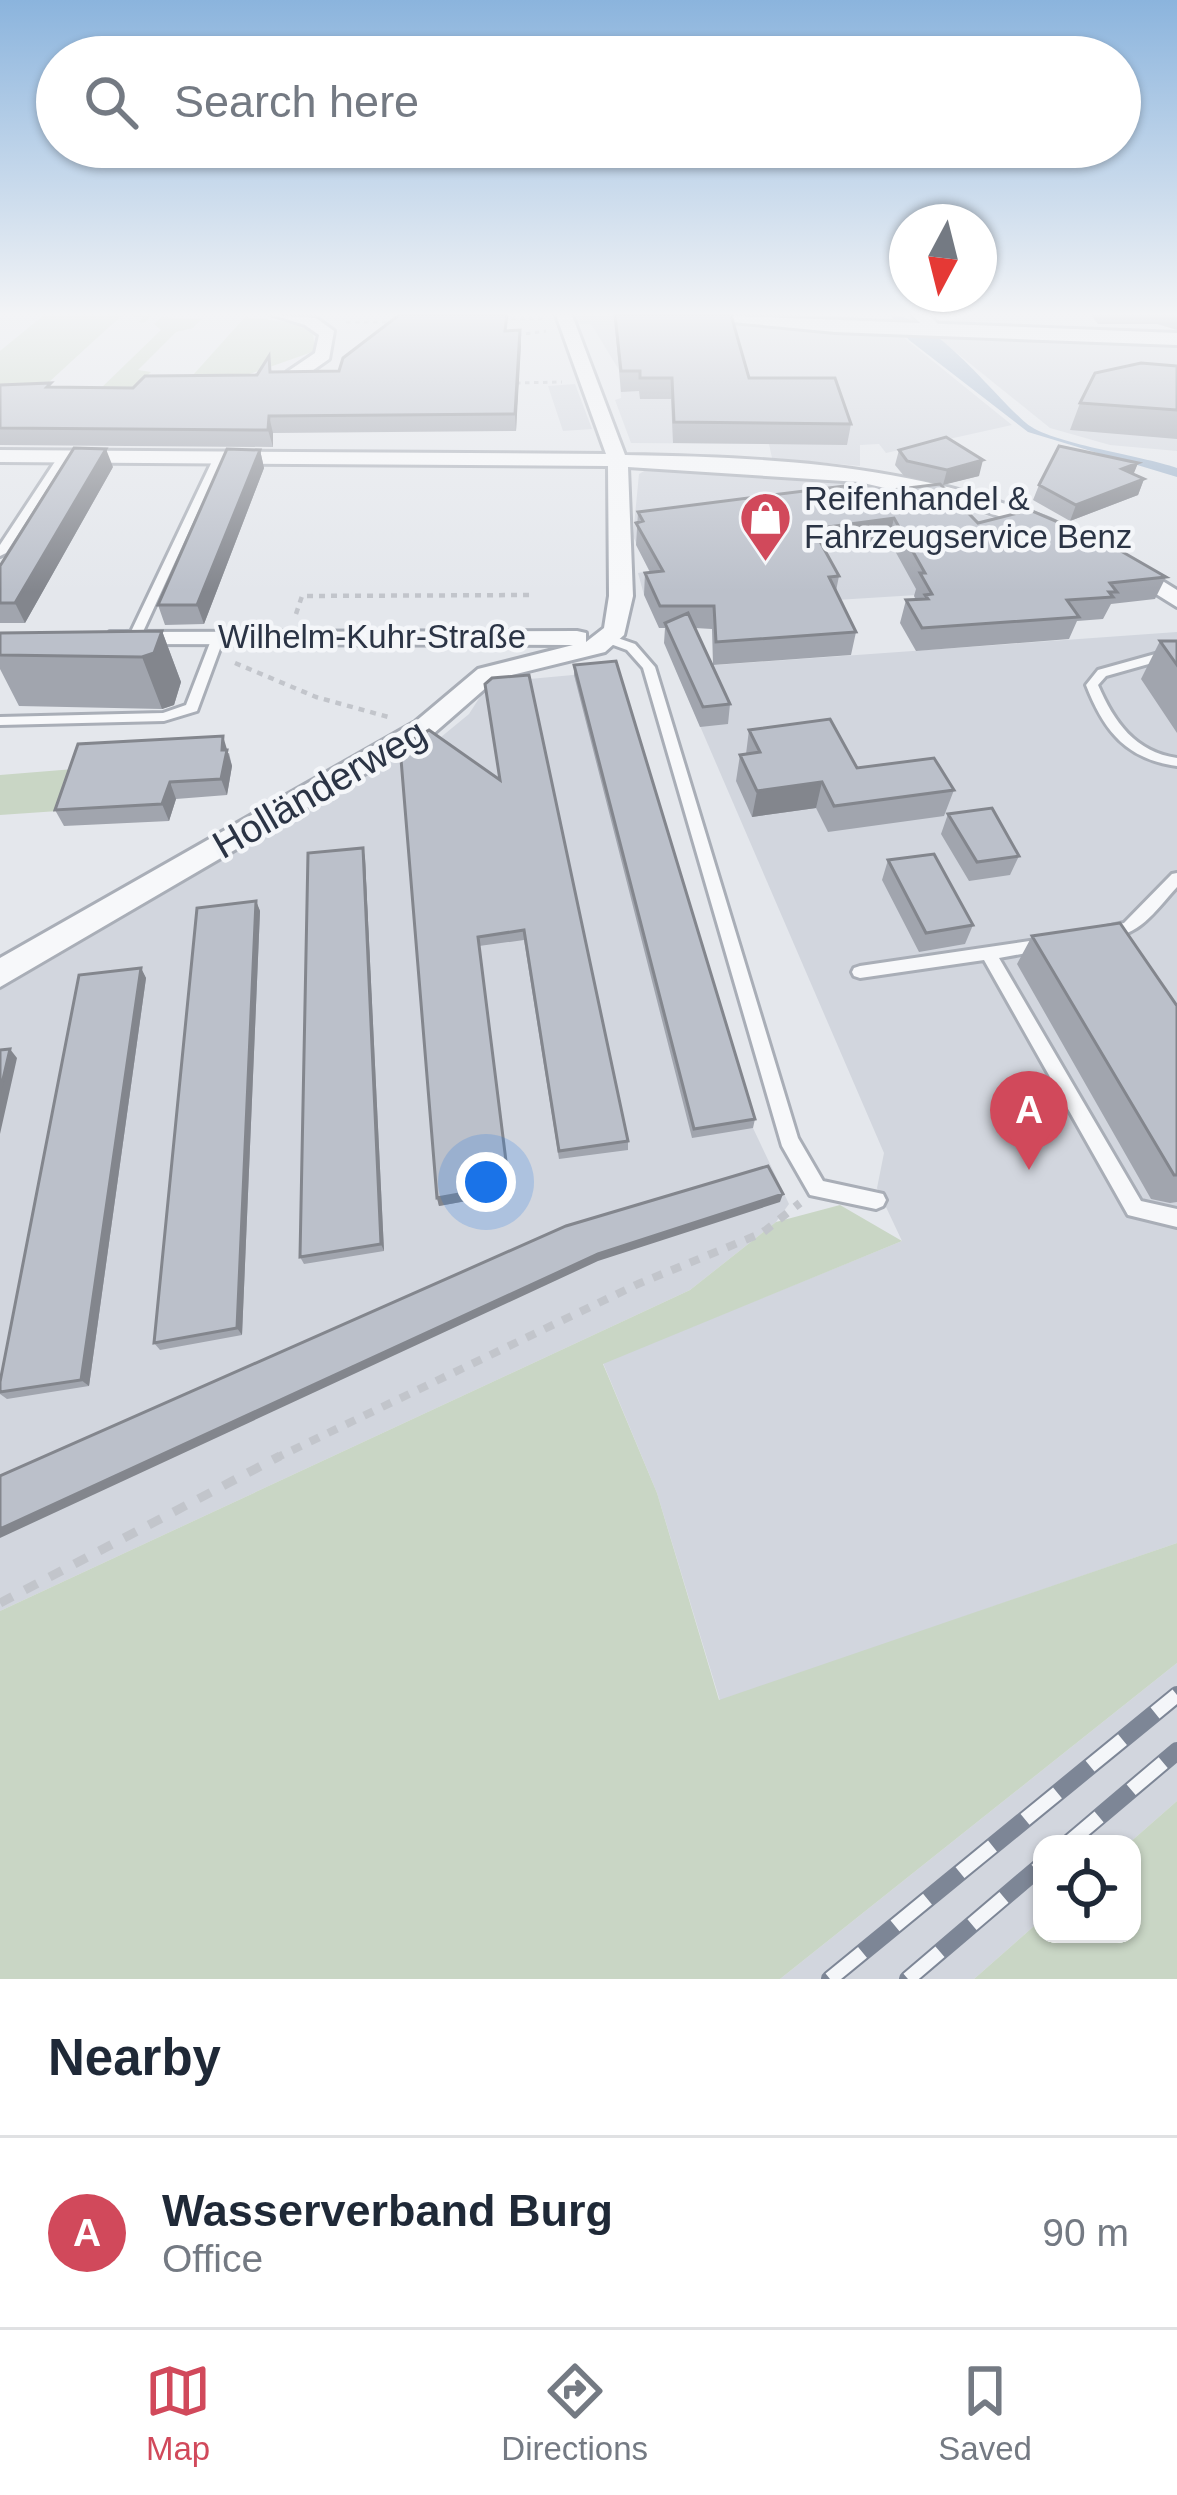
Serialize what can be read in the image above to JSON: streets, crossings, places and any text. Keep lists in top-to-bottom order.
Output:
{
  "streets": {
    "street": ["Wilhelm-Kuhr-Straße", "Holländerweg"]
  },
  "crossings": [
    ["Wilhelm-Kuhr-Straße", "Holländerweg"]
  ],
  "places": {
    "shop": ["Reifenhandel & Fahrzeugservice Benz"]
  },
  "north": "bottom",
  "page": {
    "search": "Search here",
    "pins": "A",
    "heading": "Nearby",
    "list": [
      {
        "mark": "A",
        "name": "Wasserverband Burg",
        "note": "Office",
        "value": "90 m"
      }
    ],
    "nav": ["Map", "Directions", "Saved"]
  }
}
